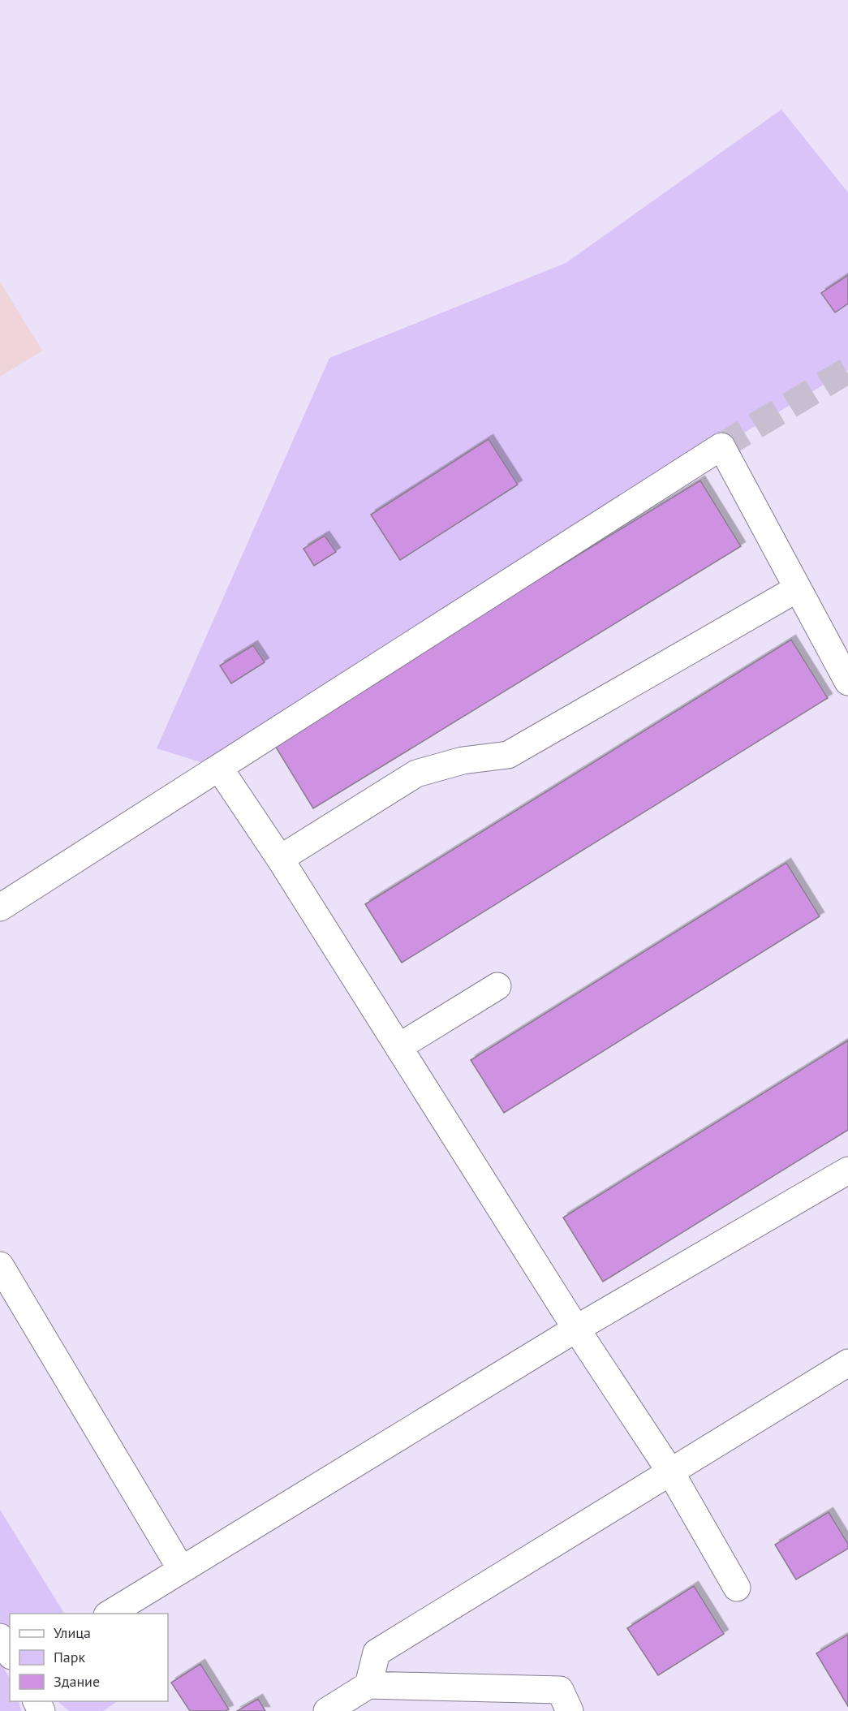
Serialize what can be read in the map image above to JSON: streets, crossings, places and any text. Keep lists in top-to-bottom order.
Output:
{
  "legend": ["Улица", "Парк", "Здание"]
}
